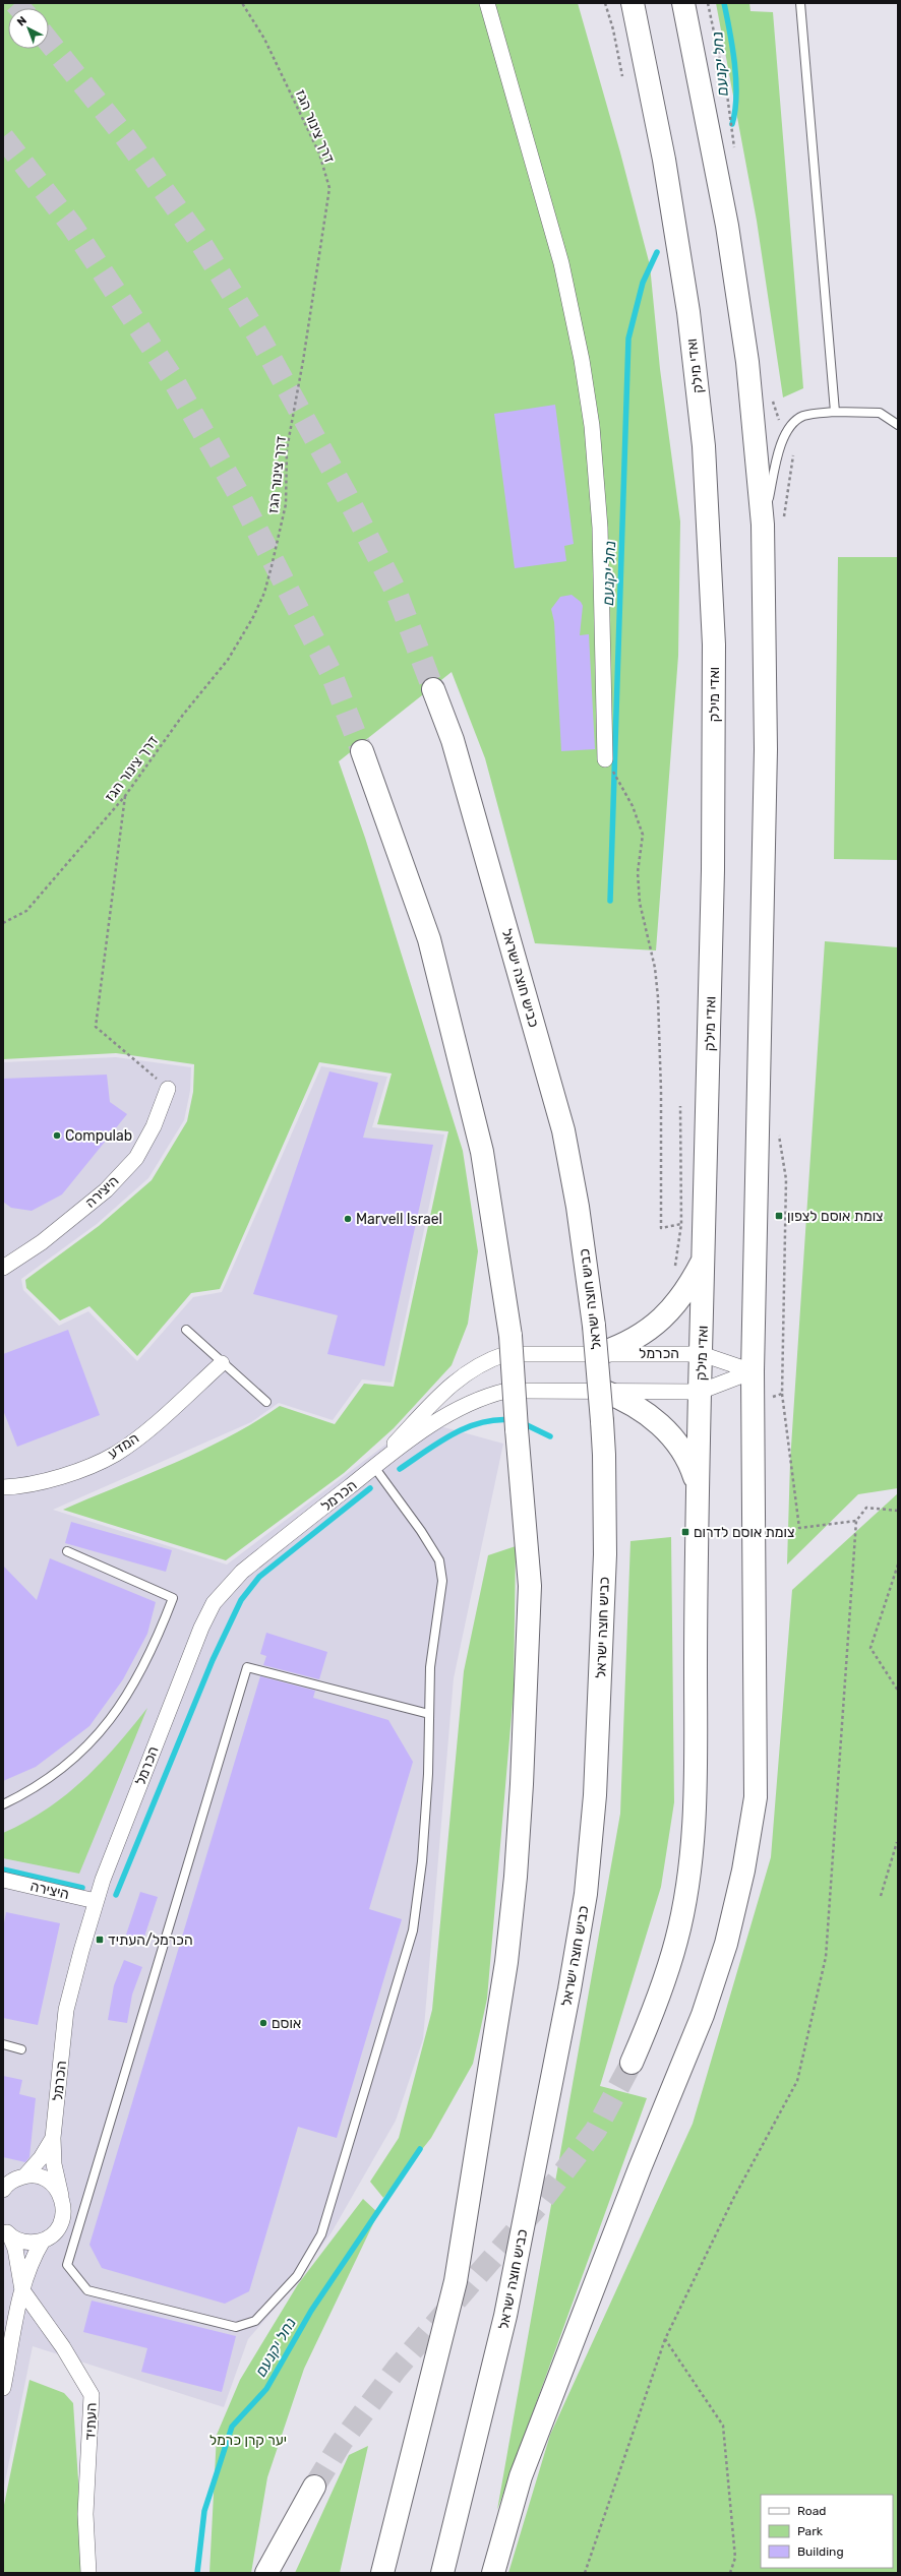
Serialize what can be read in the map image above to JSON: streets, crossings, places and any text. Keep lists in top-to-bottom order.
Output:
{
  "streets": {
    "main road": ["ואדי מילק", "כביש חוצה ישראל"],
    "street": [
      "היצירה",
      "הכרמל",
      "המדע",
      "העתיד"
    ],
    "path": ["דרך צינור הגז"]
  },
  "crossings": [
    ["ואדי מילק", "הכרמל"],
    ["היצירה", "הכרמל"]
  ],
  "water": ["נחל יקנעם"],
  "parks": ["יער קרן כרמל"],
  "places": {
    "other": ["Compulab", "Marvell Israel", "אוסם"],
    "transit": ["צומת אוסם לצפון", "צומת אוסם לדרום", "הכרמל/העתיד"]
  },
  "legend": ["Road", "Park", "Building"],
  "north": "top left"
}
